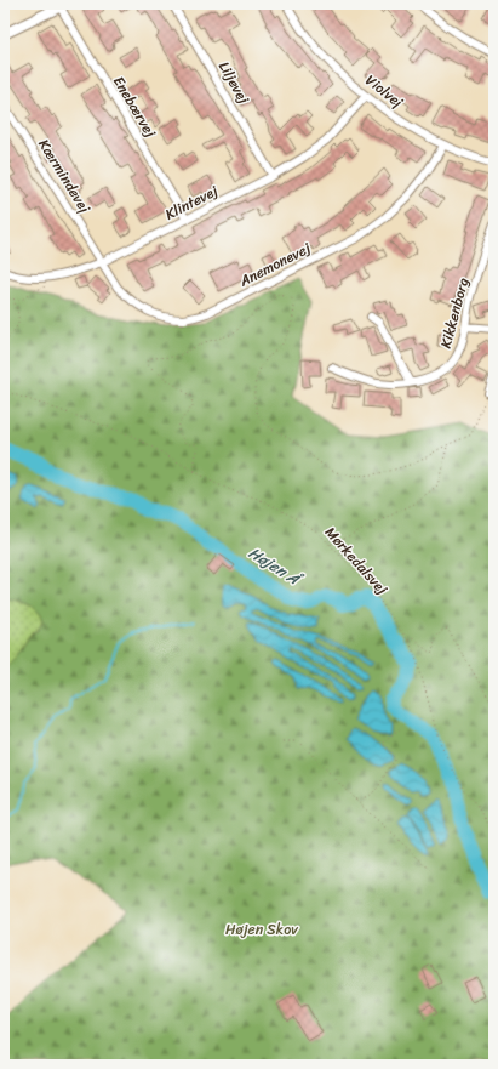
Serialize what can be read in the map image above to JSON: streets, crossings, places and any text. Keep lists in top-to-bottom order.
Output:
{
  "streets": {
    "street": [
      "Liljevej",
      "Violvej",
      "Enebærvej",
      "Kærmindevej",
      "Klintevej",
      "Anemonevej",
      "Kikkenborg"
    ],
    "path": ["Mørkedalsvej"]
  },
  "crossings": [
    ["Liljevej", "Klintevej"],
    ["Violvej", "Klintevej"],
    ["Violvej", "Anemonevej"],
    ["Enebærvej", "Klintevej"],
    ["Kærmindevej", "Klintevej"],
    ["Kærmindevej", "Anemonevej"],
    ["Klintevej", "Anemonevej"]
  ],
  "water": ["Højen Å"],
  "parks": ["Højen Skov"]
}
